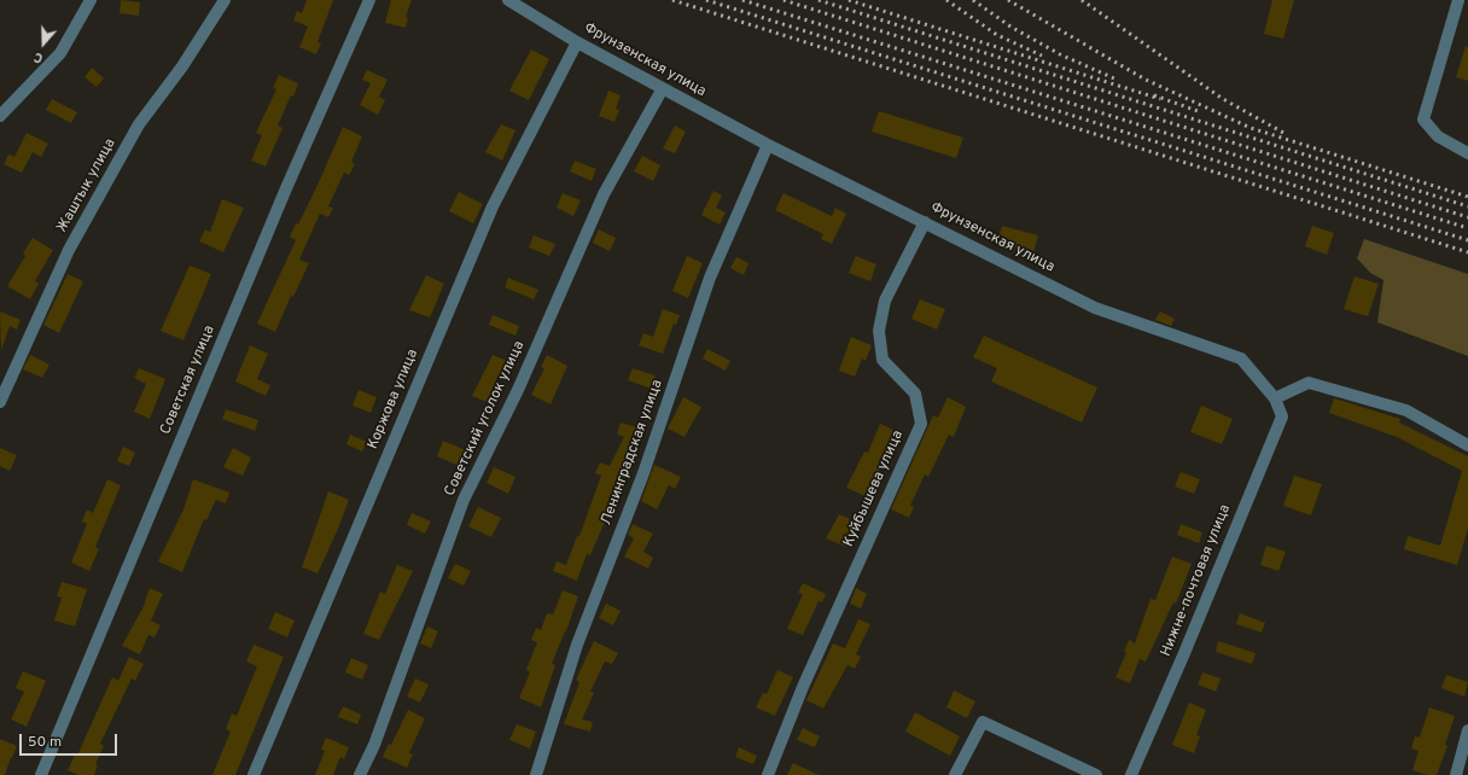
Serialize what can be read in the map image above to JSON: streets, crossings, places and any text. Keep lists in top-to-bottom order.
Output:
{
  "streets": {
    "street": [
      "Фрунзенская улица",
      "Жаштык улица",
      "Советская улица",
      "Коржова улица",
      "Советский уголок улица",
      "Ленинградская улица",
      "Куйбышева улица",
      "Нижне-почтовая улица"
    ]
  },
  "crossings": [
    ["Фрунзенская улица", "Коржова улица"],
    ["Фрунзенская улица", "Советский уголок улица"],
    ["Фрунзенская улица", "Ленинградская улица"],
    ["Фрунзенская улица", "Куйбышева улица"],
    ["Фрунзенская улица", "Нижне-почтовая улица"]
  ],
  "scale_bar": "50 m",
  "north": "bottom"
}
